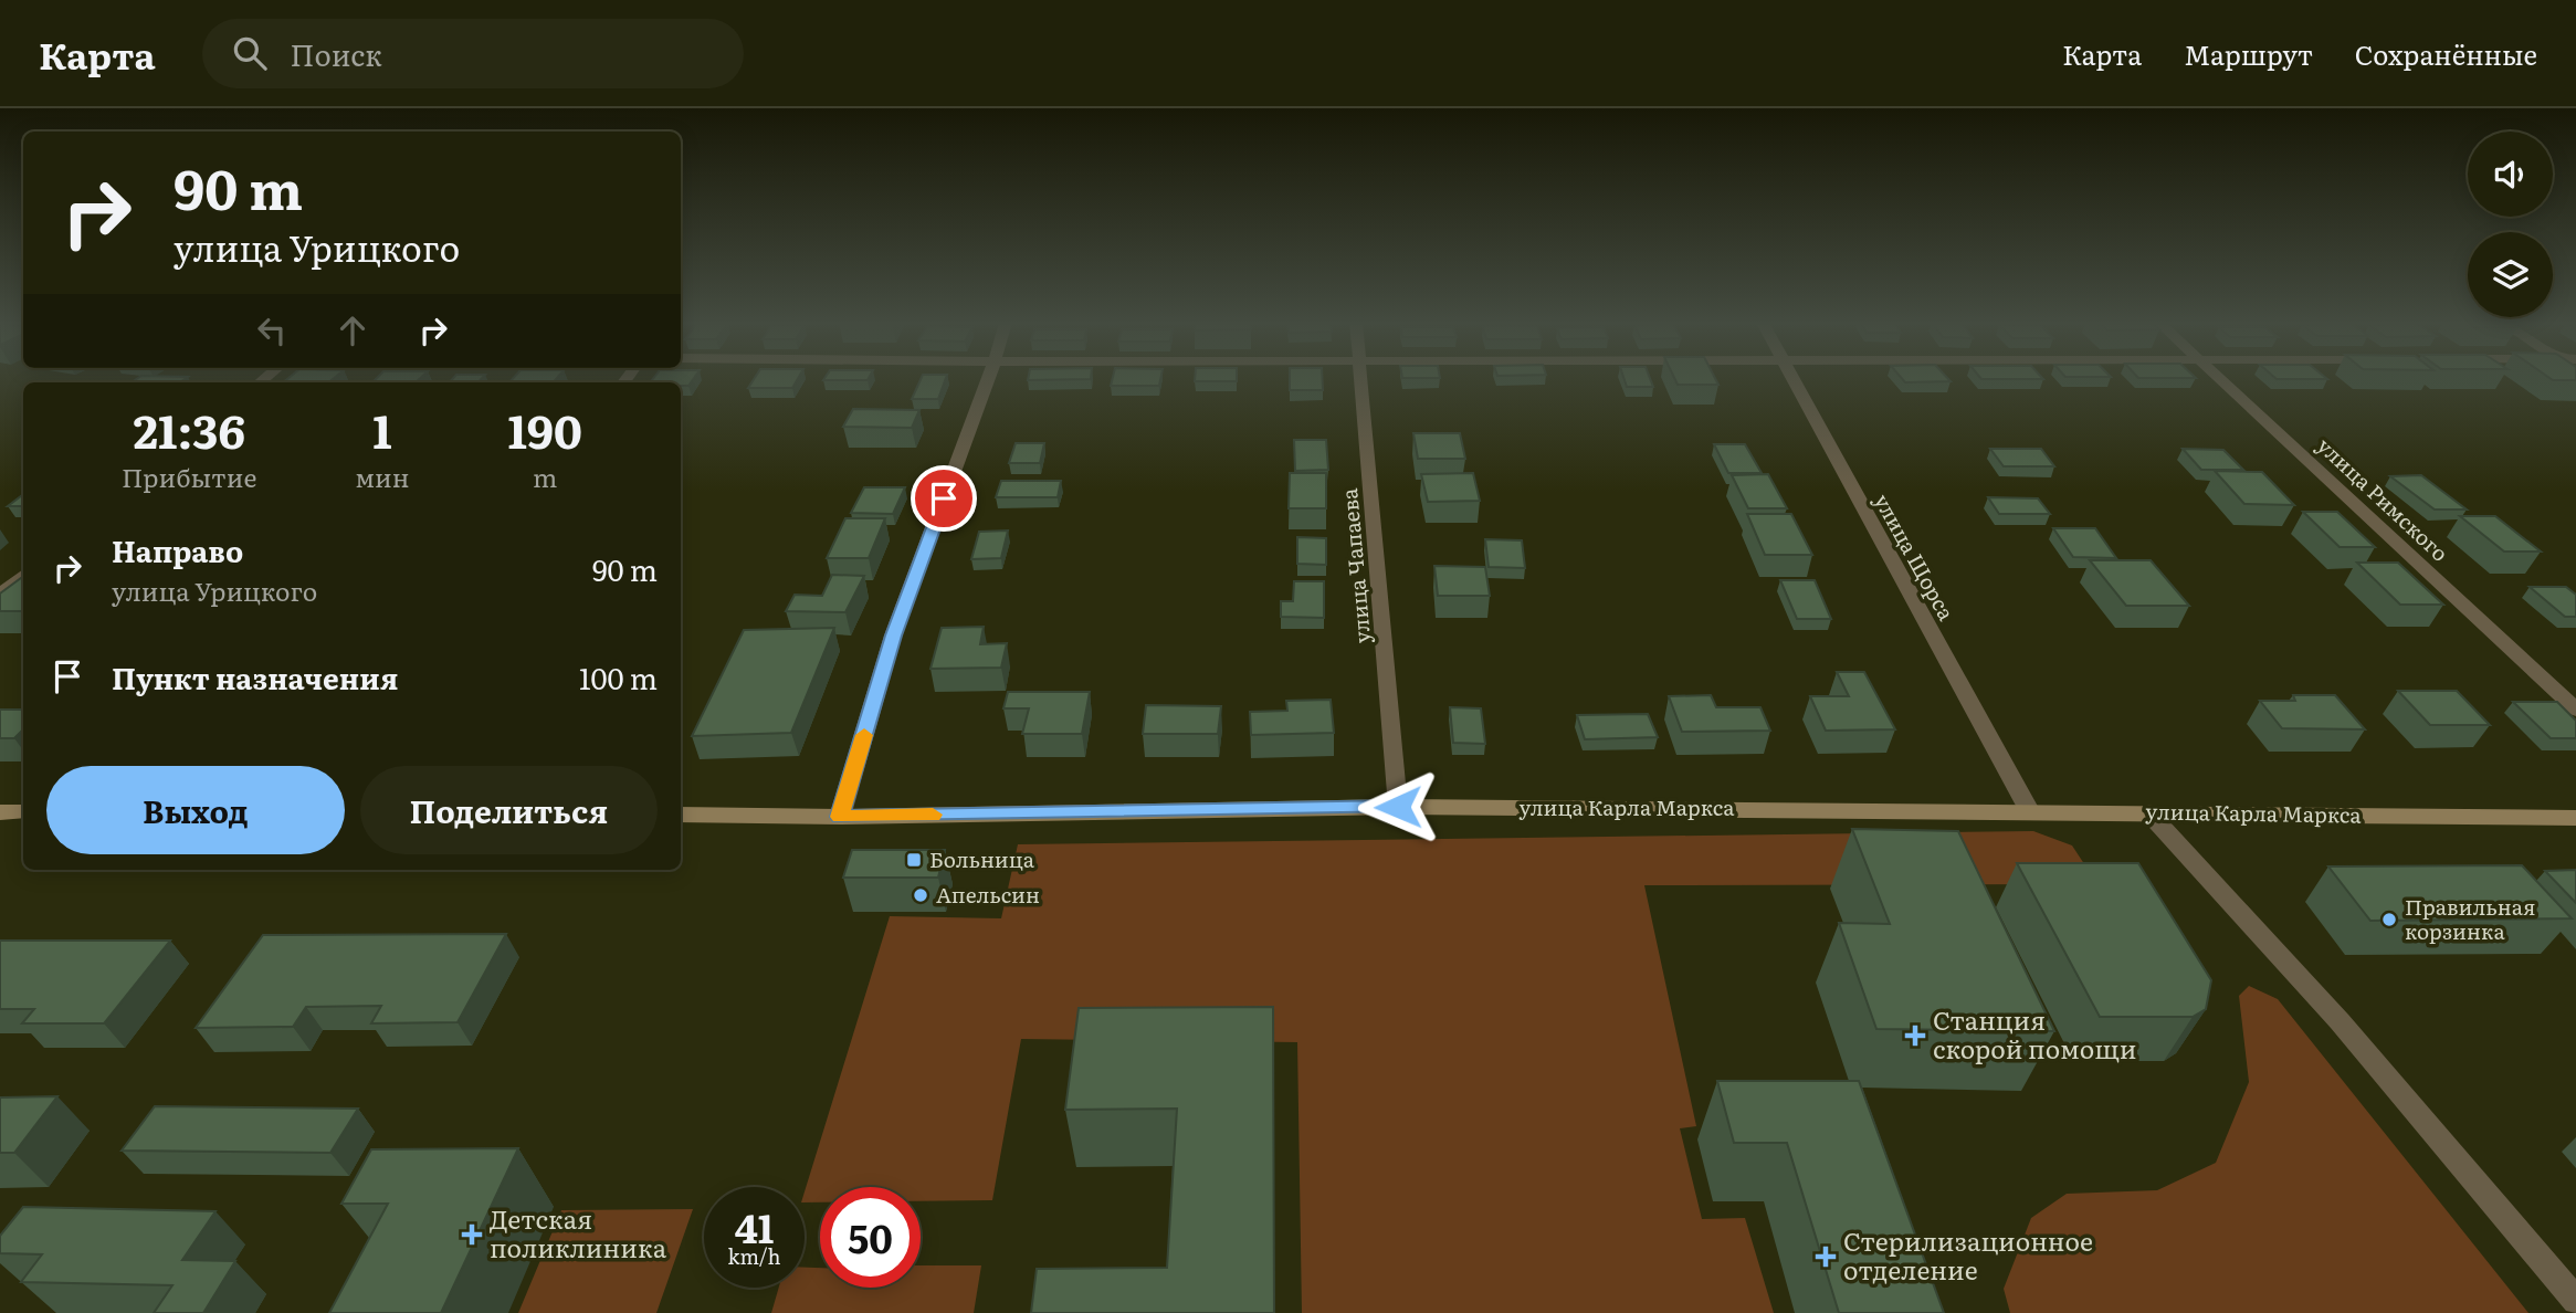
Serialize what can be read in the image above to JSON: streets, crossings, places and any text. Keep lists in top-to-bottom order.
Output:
{
  "streets": {
    "main road": ["улица Карла Маркса"],
    "street": ["улица Римского", "улица Щорса", "улица Чапаева"]
  },
  "crossings": [
    ["улица Щорса", "улица Карла Маркса"],
    ["улица Чапаева", "улица Карла Маркса"]
  ],
  "places": {
    "transit": ["Больница"],
    "other": ["Апельсин", "Правильная корзинка"],
    "health": ["Станция скорой помощи", "Детская поликлиника", "Стерилизационное отделение"]
  },
  "page": {
    "header": "Карта",
    "search": "Поиск",
    "nav": ["Карта", "Маршрут", "Сохранённые"],
    "turn": ["90 m", "улица Урицкого"],
    "eta": [
      "21:36",
      "Прибытие",
      "1",
      "мин",
      "190",
      "m"
    ],
    "list": [
      {
        "name": "Направо",
        "note": "улица Урицкого",
        "value": "90 m"
      },
      {
        "name": "Пункт назначения",
        "value": "100 m"
      }
    ],
    "buttons": ["Выход", "Поделиться"],
    "speed": "41 km/h",
    "limit": "50"
  }
}
